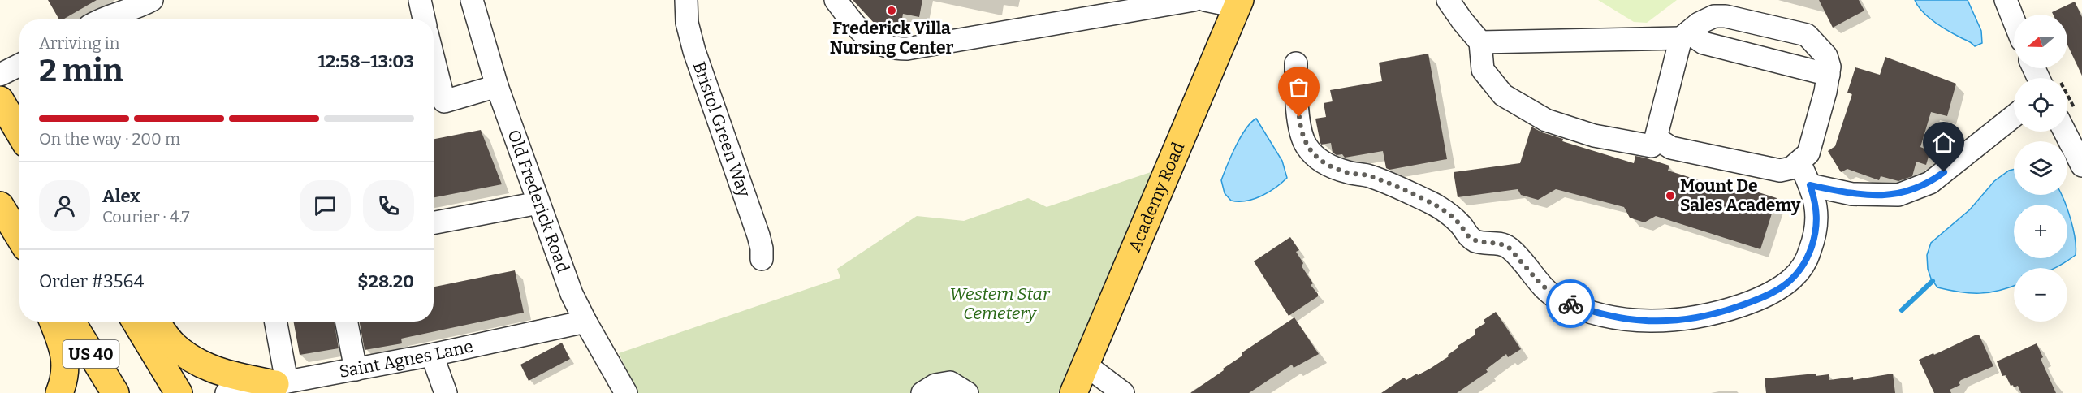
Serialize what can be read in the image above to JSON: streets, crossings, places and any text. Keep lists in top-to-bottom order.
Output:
{
  "streets": {
    "main road": ["Academy Road", "US 40"],
    "street": ["Bristol Green Way", "Old Frederick Road", "Saint Agnes Lane"]
  },
  "crossings": [
    ["Old Frederick Road", "Saint Agnes Lane"]
  ],
  "parks": ["Western Star Cemetery"],
  "places": ["Frederick Villa Nursing Center", "Mount De Sales Academy"],
  "north": "left",
  "page": {
    "map_buttons": ["+", "−"],
    "heading": ["2 min", "Arriving in", "12:58–13:03"],
    "panel": [
      "Alex",
      "Courier · 4.7",
      "Order #3564",
      "$28.20"
    ],
    "bar": "On the way · 200 m"
  }
}
